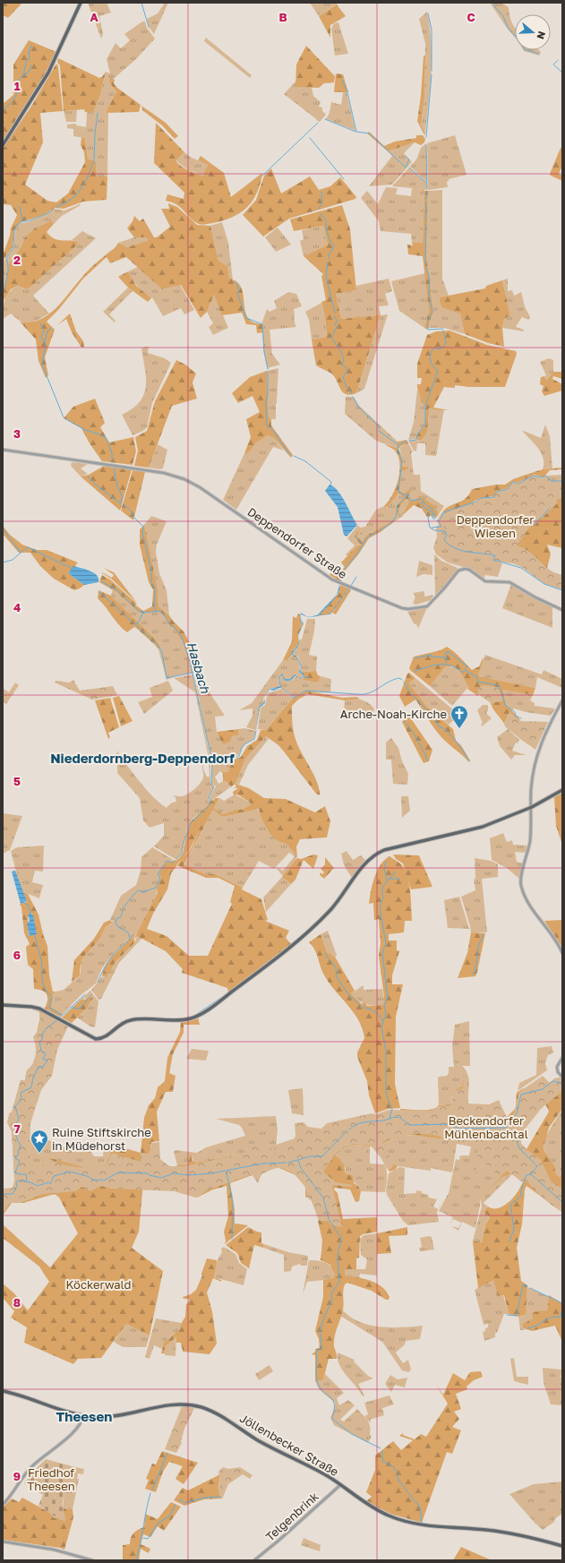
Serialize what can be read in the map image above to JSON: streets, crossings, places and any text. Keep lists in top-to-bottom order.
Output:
{
  "streets": {
    "main road": ["Jöllenbecker Straße"],
    "street": ["Deppendorfer Straße", "Telgenbrink"]
  },
  "crossings": [
    ["Jöllenbecker Straße", "Telgenbrink"]
  ],
  "districts": ["Niederdornberg-Deppendorf", "Theesen"],
  "water": ["Hasbach"],
  "parks": [
    "Deppendorfer Wiesen",
    "Beckendorfer Mühlenbachtal",
    "Köckerwald",
    "Friedhof Theesen"
  ],
  "places": {
    "church": ["Arche-Noah-Kirche"],
    "place": ["Ruine Stiftskirche in Müdehorst"]
  },
  "north": "right",
  "grid": {
    "columns": ["A", "B", "C"],
    "rows": [
      "1",
      "2",
      "3",
      "4",
      "5",
      "6",
      "7",
      "8",
      "9"
    ]
  }
}
